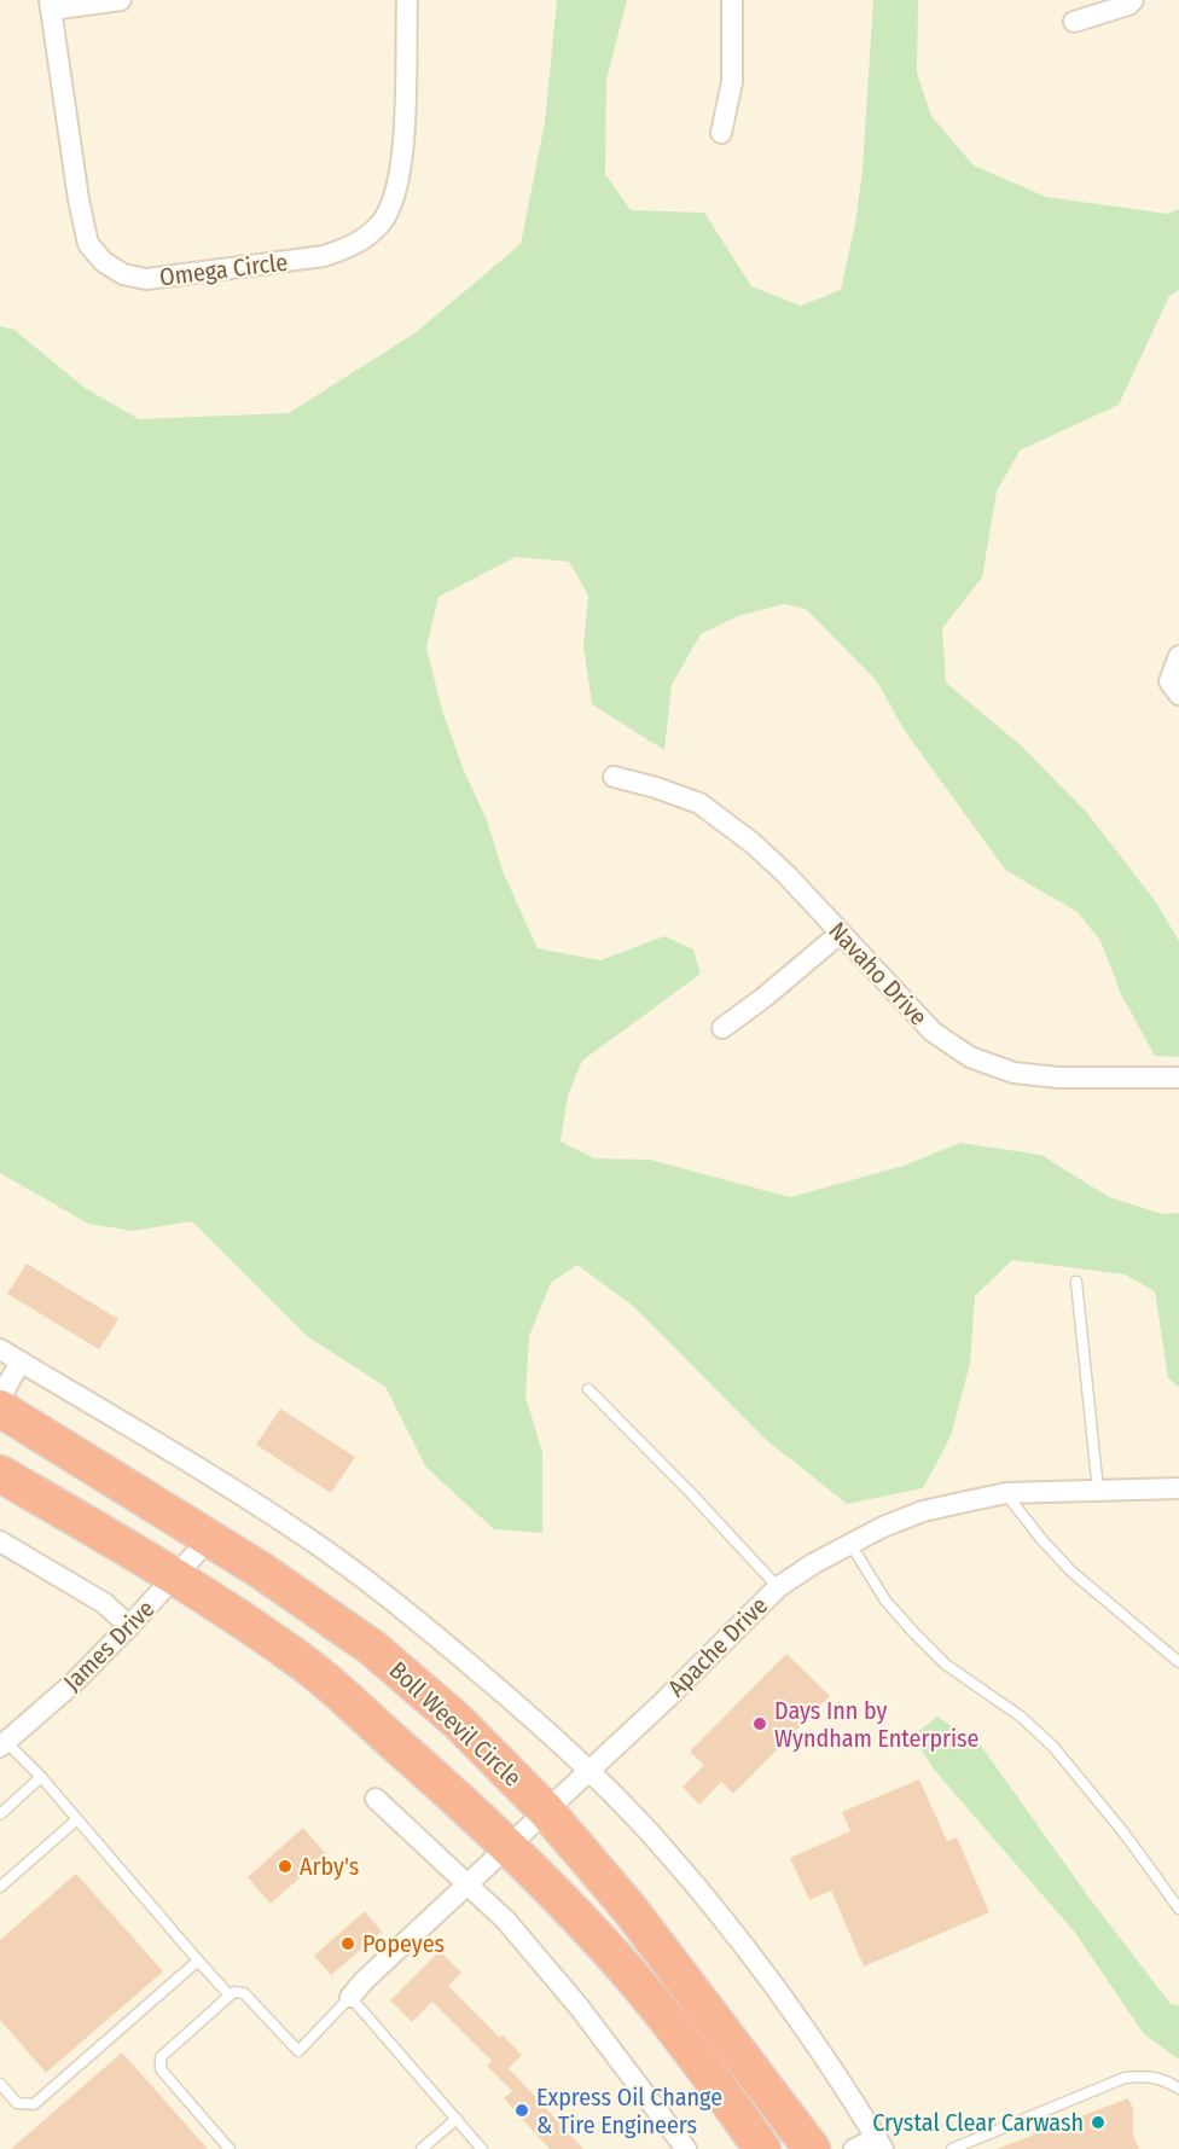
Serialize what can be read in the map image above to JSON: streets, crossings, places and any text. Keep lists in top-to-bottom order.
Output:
{
  "streets": {
    "highway": ["Boll Weevil Circle"],
    "street": [
      "Omega Circle",
      "Navaho Drive",
      "James Drive",
      "Apache Drive"
    ]
  },
  "crossings": [
    ["James Drive", "Boll Weevil Circle"],
    ["Apache Drive", "Boll Weevil Circle"]
  ],
  "places": [
    "Days Inn by Wyndham Enterprise",
    "Arby's",
    "Popeyes",
    "Express Oil Change & Tire Engineers",
    "Crystal Clear Carwash"
  ]
}
